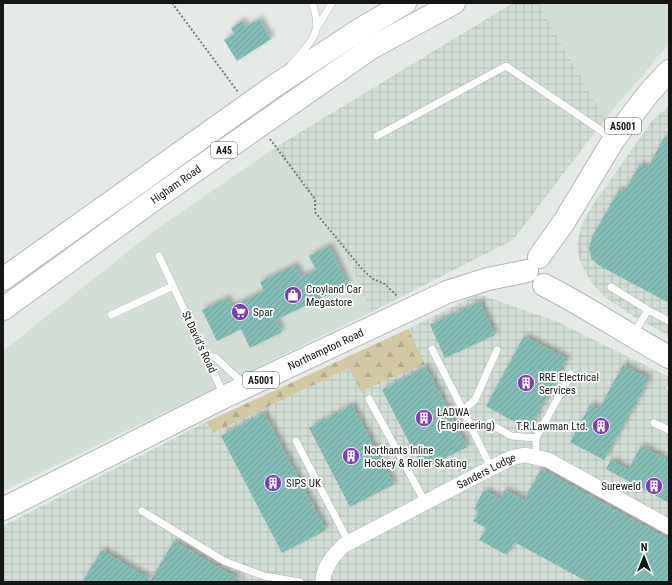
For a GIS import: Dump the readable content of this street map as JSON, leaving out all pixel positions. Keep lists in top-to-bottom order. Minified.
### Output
{"streets":{"main road":["A5001","A45","Higham Road","Northampton Road"],"street":["Sanders Lodge"],"lane":["St David's Road"]},"crossings":[["A5001","Northampton Road"],["St David's Road","Northampton Road"]],"places":{"shop":["Croyland Car Megastore"],"supermarket":["Spar"],"building":["RRE Electrical Services","LADWA (Engineering)","T.R.Lawman Ltd.","Northants Inline Hockey & Roller Skating","SIPS UK","Sureweld"]},"north":"top"}
